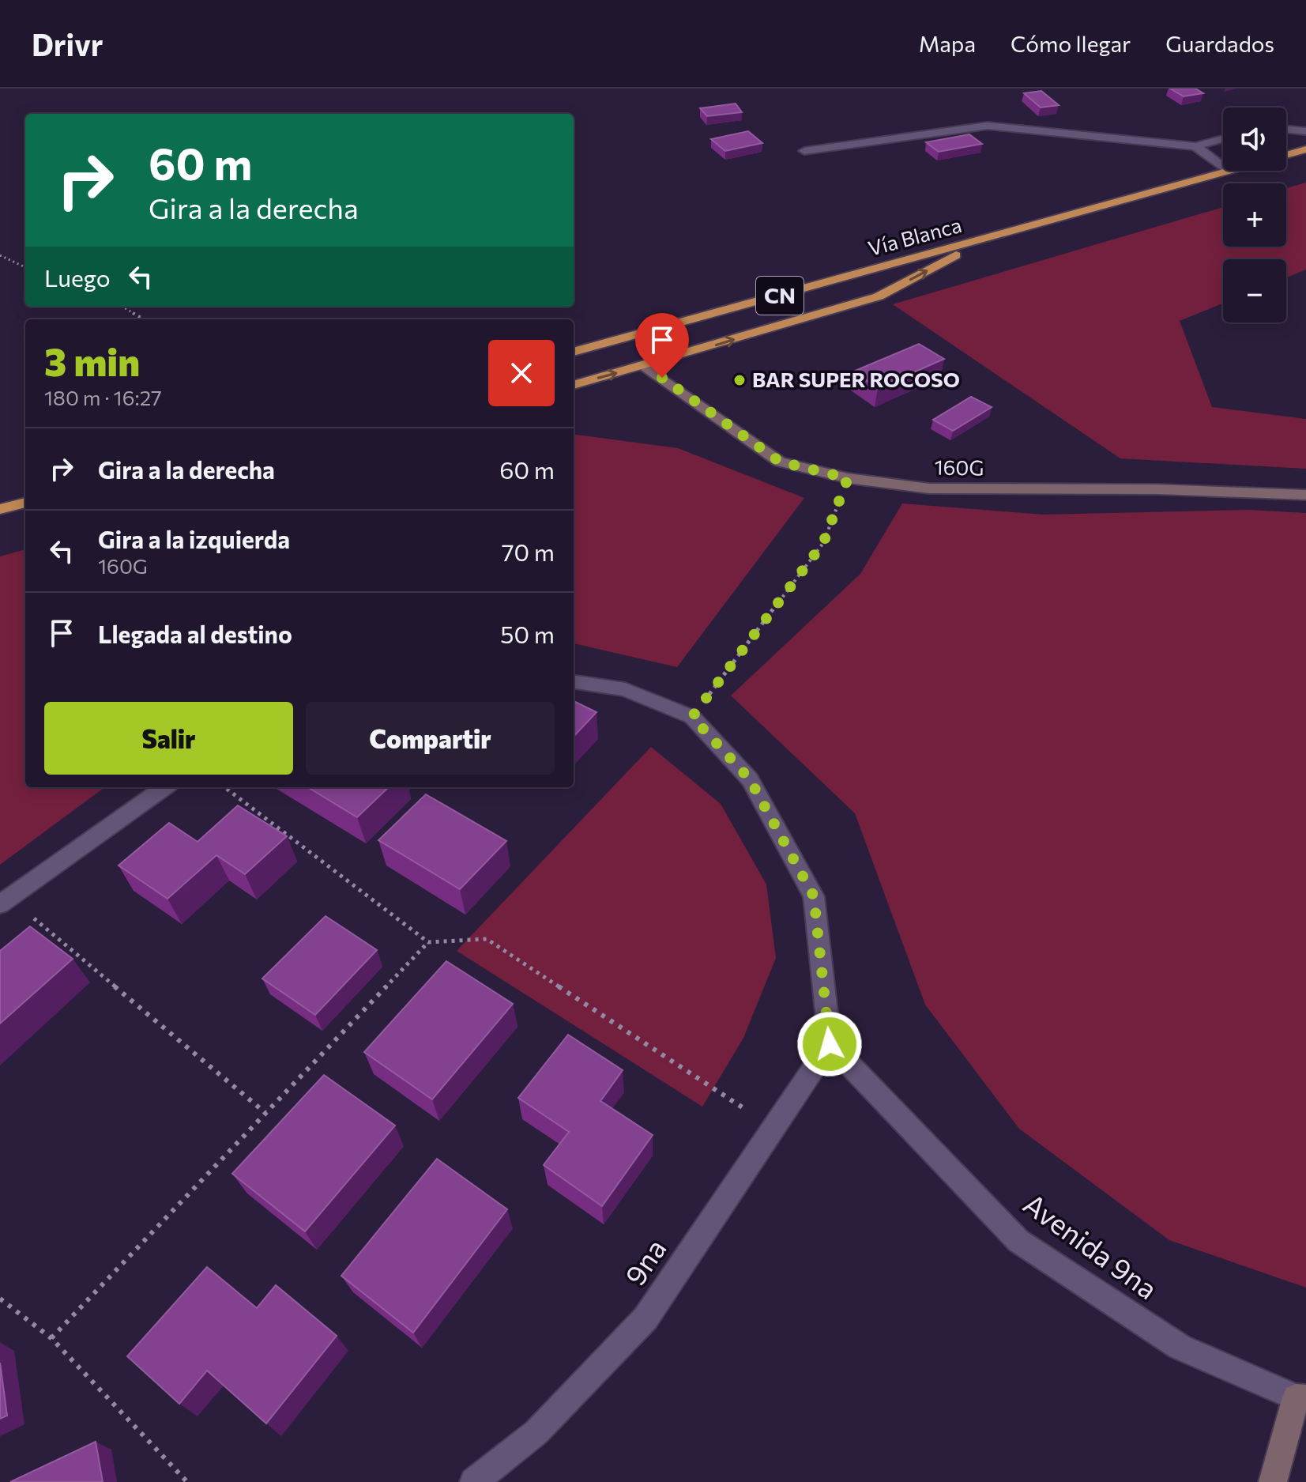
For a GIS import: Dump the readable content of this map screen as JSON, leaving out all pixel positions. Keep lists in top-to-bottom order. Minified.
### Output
{"streets":{"highway":["Vía Blanca","CN"],"street":["160G","Avenida 9na","9na"]},"crossings":[["Avenida 9na","9na"]],"places":["BAR SUPER ROCOSO"],"page":{"header":"Drivr","nav":["Mapa","Cómo llegar","Guardados"],"map_buttons":["+","−"],"turn":["60 m","Gira a la derecha"],"then":"Luego","heading":["3 min","180 m · 16:27"],"list":[{"name":"Gira a la derecha","value":"60 m"},{"name":"Gira a la izquierda","note":"160G","value":"70 m"},{"name":"Llegada al destino","value":"50 m"}],"buttons":["Salir","Compartir"]}}
